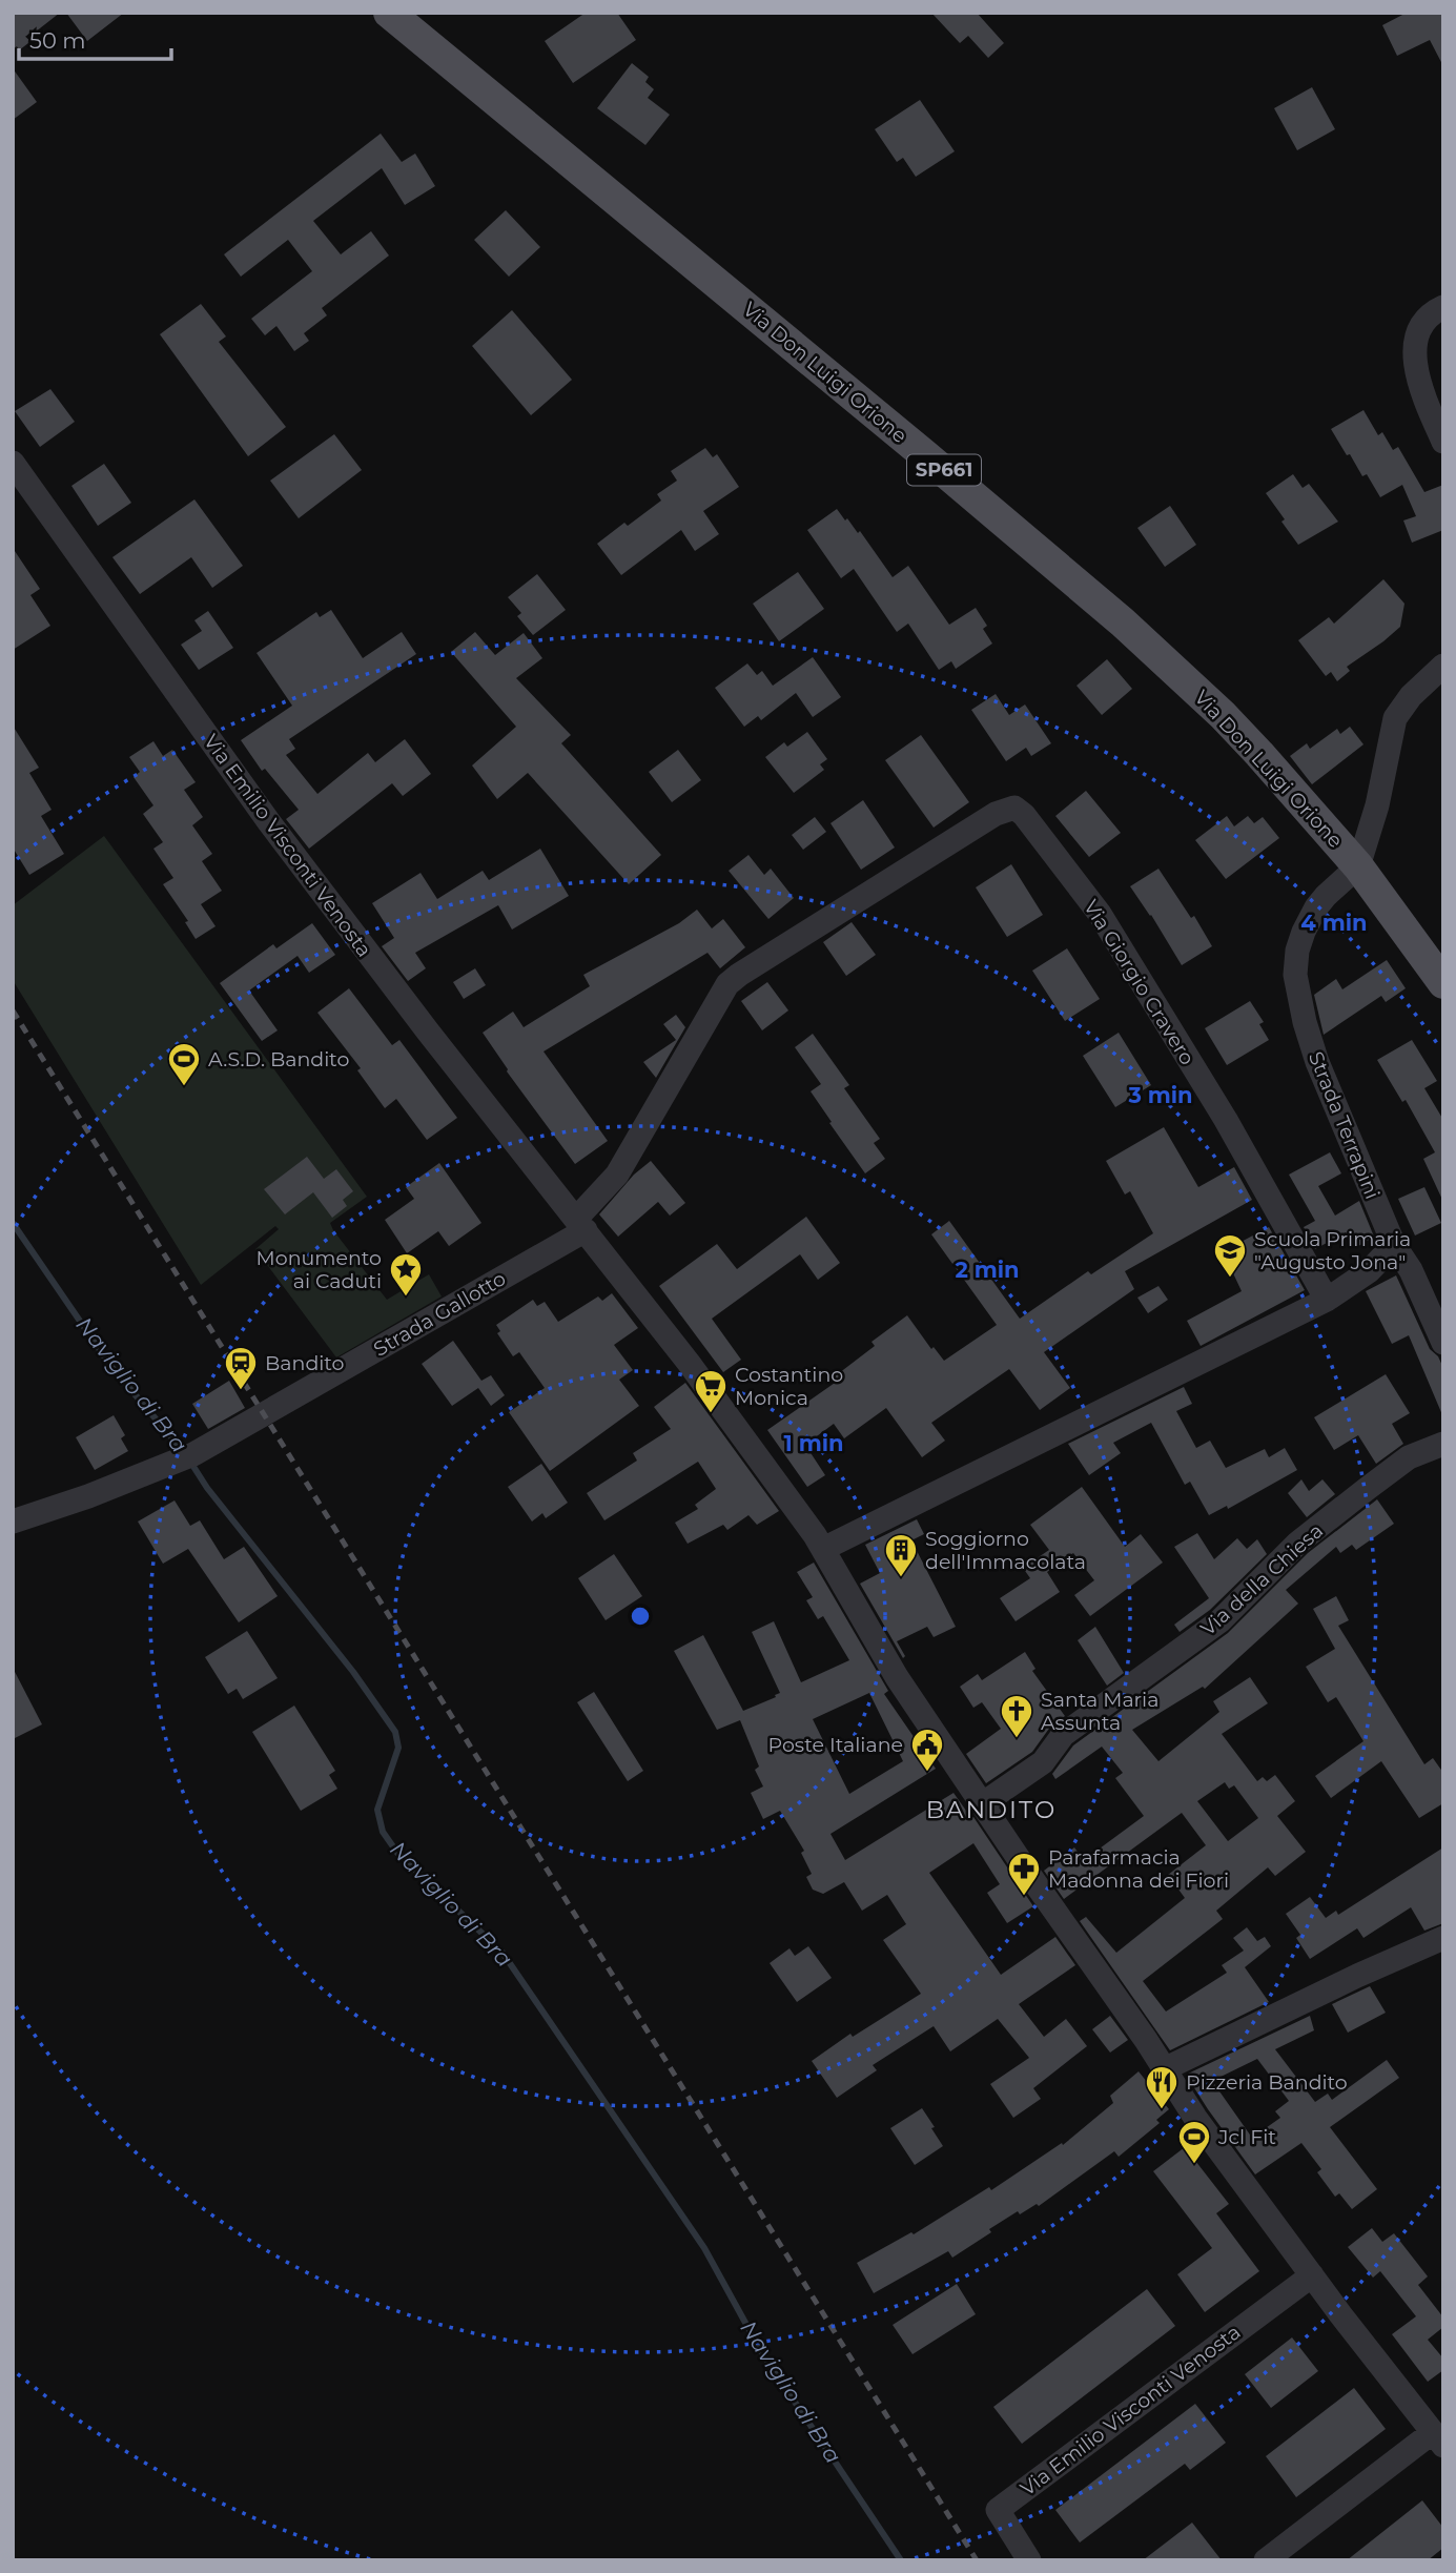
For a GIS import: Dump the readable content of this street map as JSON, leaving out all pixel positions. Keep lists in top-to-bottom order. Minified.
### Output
{"streets":{"main road":["Via Don Luigi Orione","SP661"],"street":["Via Emilio Visconti Venosta","Via Giorgio Cravero","Strada Terrapini","Strada Gallotto","Via della Chiesa"]},"crossings":[["Via Don Luigi Orione","Strada Terrapini"],["Via Emilio Visconti Venosta","Via Giorgio Cravero"],["Via Emilio Visconti Venosta","Strada Gallotto"],["Via Emilio Visconti Venosta","Via della Chiesa"],["Via Giorgio Cravero","Strada Gallotto"]],"districts":["BANDITO"],"water":["Naviglio di Bra"],"places":{"sports":["A.S.D. Bandito","Jcl Fit"],"school or university":["Scuola Primaria \"Augusto Jona\""],"place":["Monumento ai Caduti"],"station":["Bandito"],"supermarket":["Costantino Monica"],"building":["Soggiorno dell'Immacolata"],"church":["Santa Maria Assunta"],"public building":["Poste Italiane"],"pharmacy":["Parafarmacia Madonna dei Fiori"],"restaurant":["Pizzeria Bandito"]},"scale_bar":"50 m","rings":["4 min","3 min","2 min","1 min"]}
